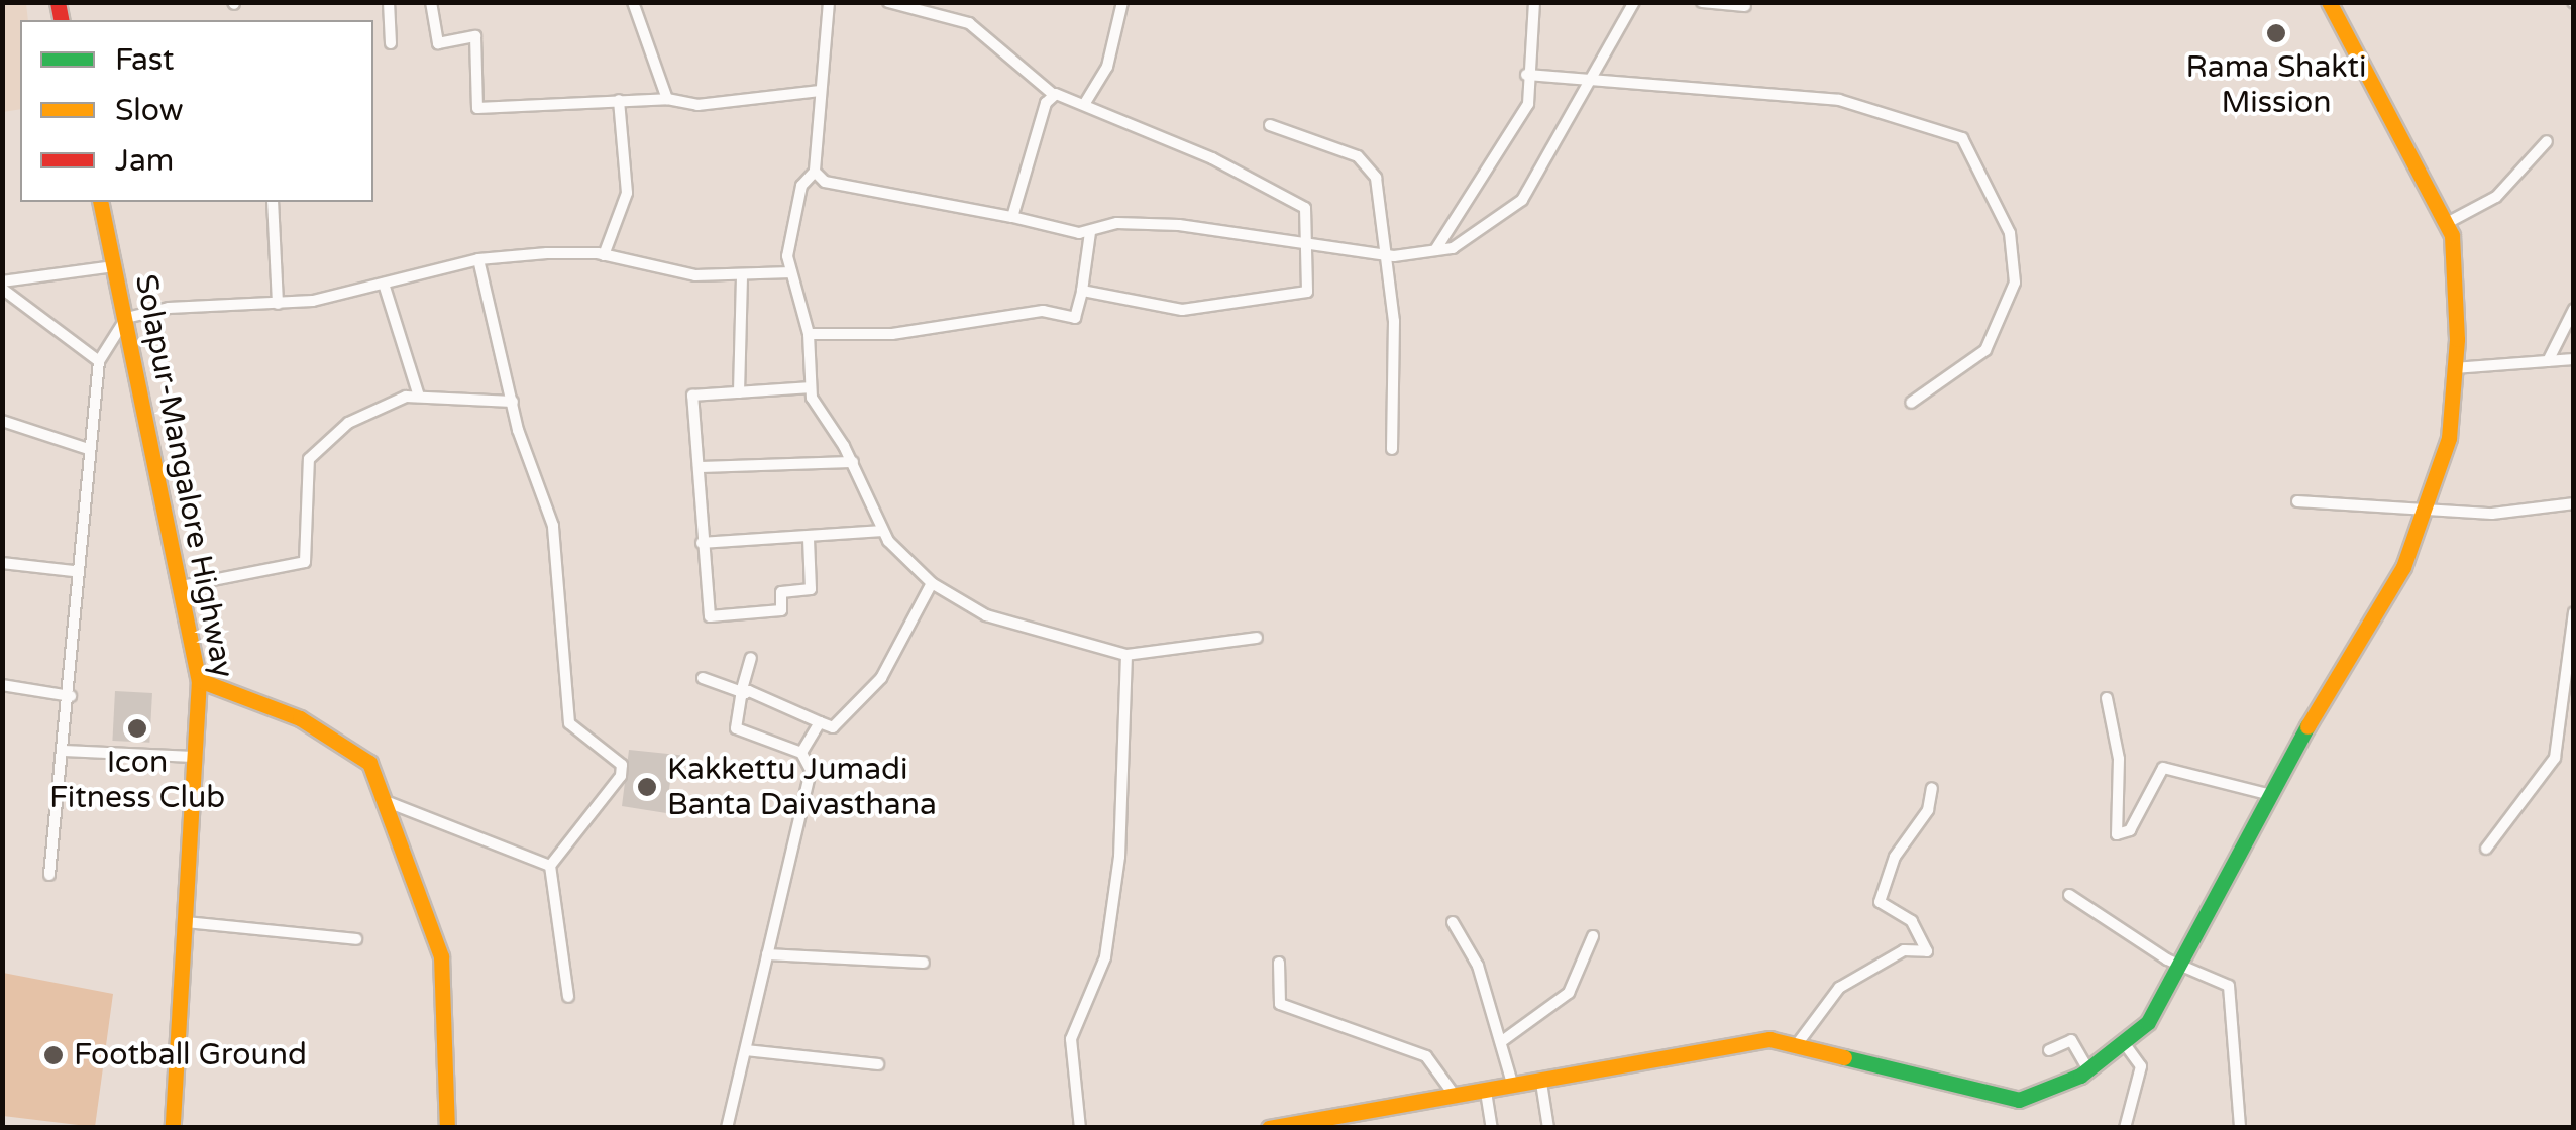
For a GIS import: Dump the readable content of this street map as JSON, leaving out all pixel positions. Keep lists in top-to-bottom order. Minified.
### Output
{"streets":{"main road":["Solapur-Mangalore Highway"]},"places":["Rama Shakti Mission","Icon Fitness Club","Kakkettu Jumadi Banta Daivasthana","Football Ground"],"legend":["Fast","Slow","Jam"]}
